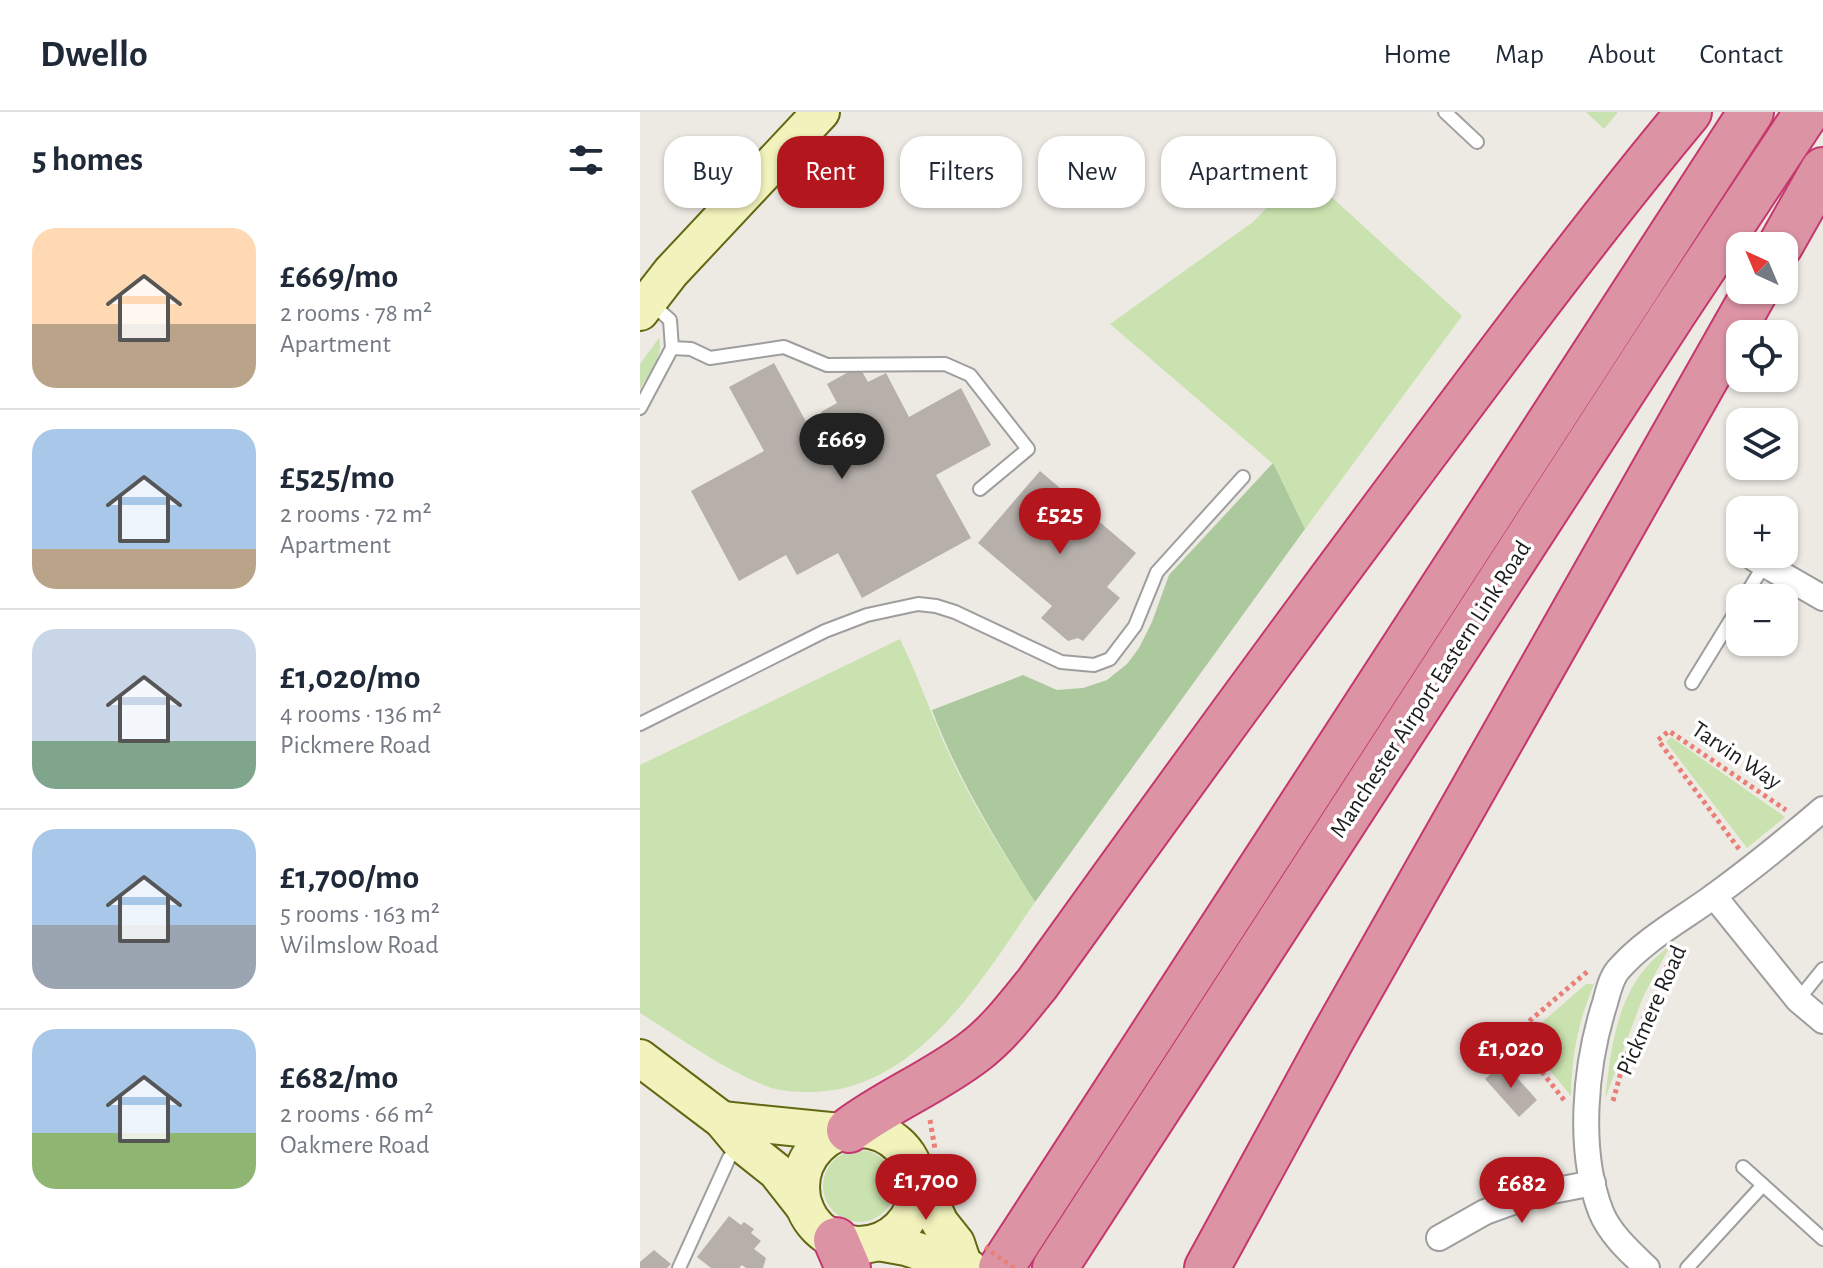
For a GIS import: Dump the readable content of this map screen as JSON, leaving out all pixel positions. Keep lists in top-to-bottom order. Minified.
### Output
{"streets":{"highway":["Manchester Airport Eastern Link Road"],"street":["Pickmere Road"],"path":["Tarvin Way"]},"crossings":[["Tarvin Way","Pickmere Road"]],"north":"top left","page":{"header":"Dwello","nav":["Home","Map","About","Contact"],"heading":"5 homes","chip":["Buy","Rent","Filters","New","Apartment"],"list":[{"name":"£669/mo","note":"2 rooms · 78 m² · Apartment"},{"name":"£525/mo","note":"2 rooms · 72 m² · Apartment"},{"name":"£1,020/mo","note":"4 rooms · 136 m² · Pickmere Road"},{"name":"£1,700/mo","note":"5 rooms · 163 m² · Wilmslow Road"},{"name":"£682/mo","note":"2 rooms · 66 m² · Oakmere Road"}],"map_buttons":["+","−"],"price":["£669","£525","£1,020","£1,700","£682"]}}
